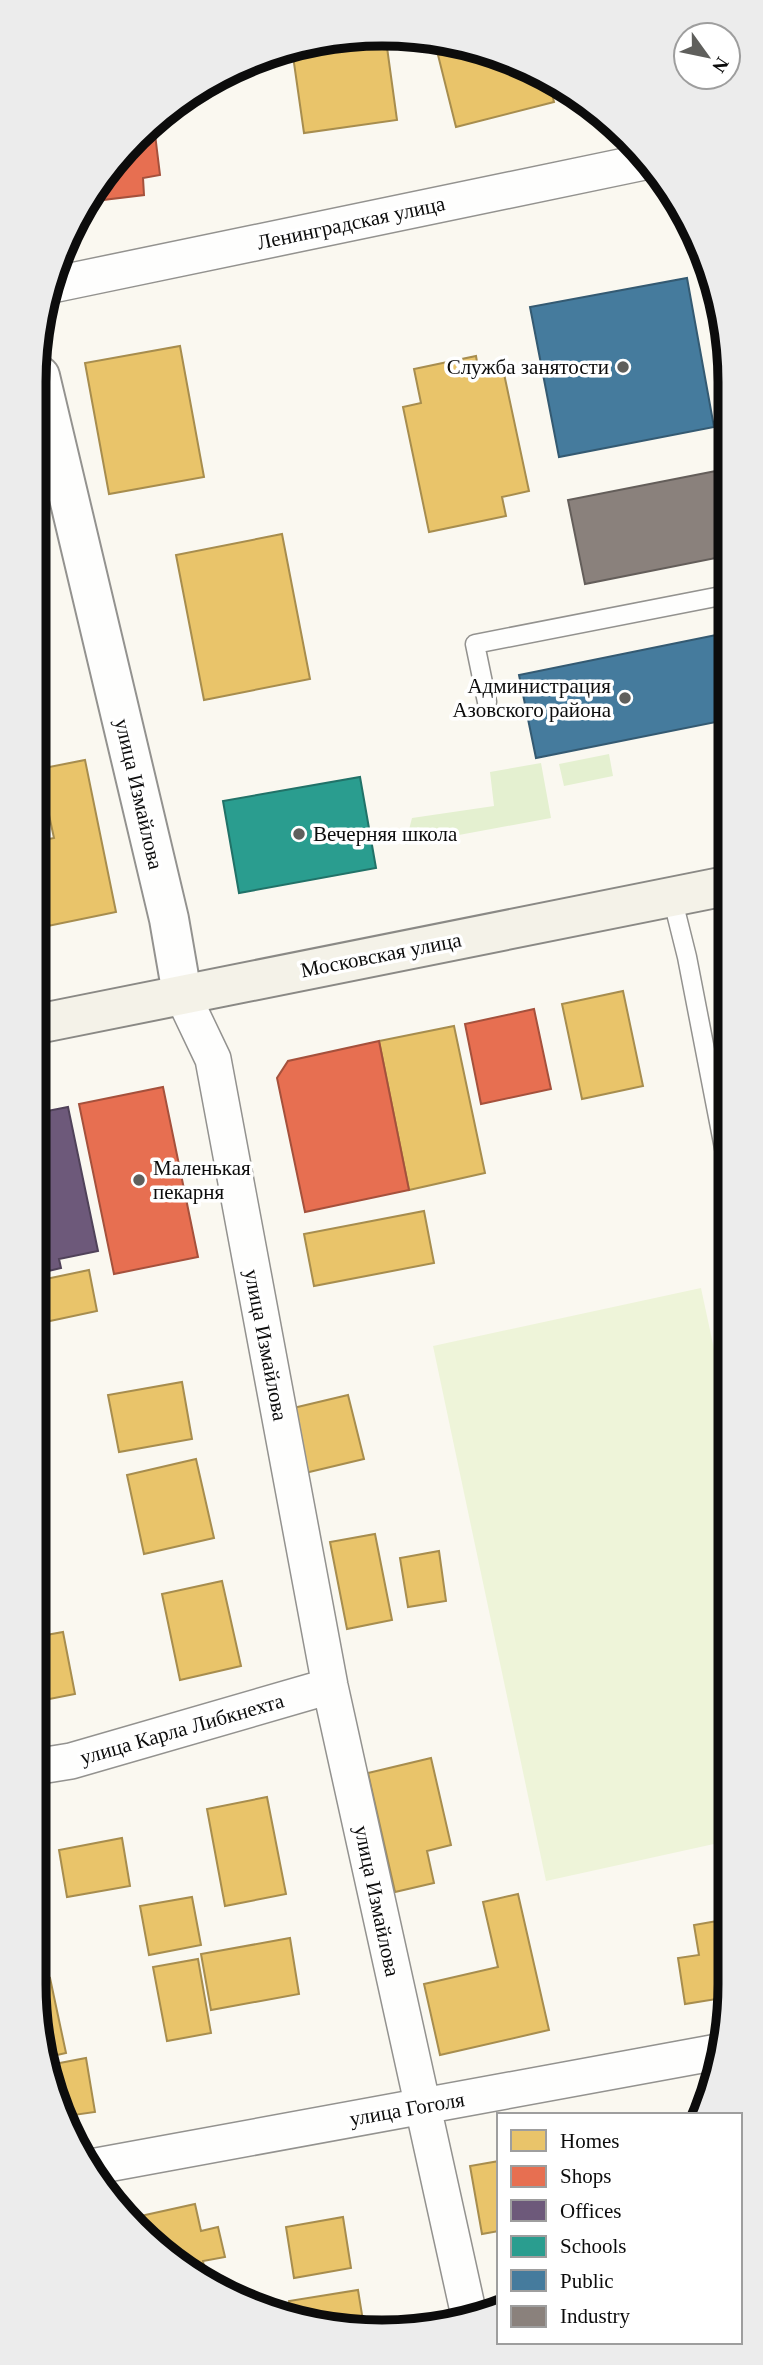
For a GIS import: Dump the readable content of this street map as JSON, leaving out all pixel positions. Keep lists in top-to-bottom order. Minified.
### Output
{"streets":{"main road":["Московская улица"],"street":["Ленинградская улица","улица Измайлова","улица Карла Либкнехта","улица Гоголя"]},"crossings":[["улица Измайлова","Московская улица"],["улица Измайлова","улица Карла Либкнехта"],["улица Измайлова","улица Гоголя"]],"places":["Служба занятости","Администрация Азовского района","Вечерняя школа","Маленькая пекарня"],"legend":["Homes","Shops","Offices","Schools","Public","Industry"],"north":"bottom right"}
